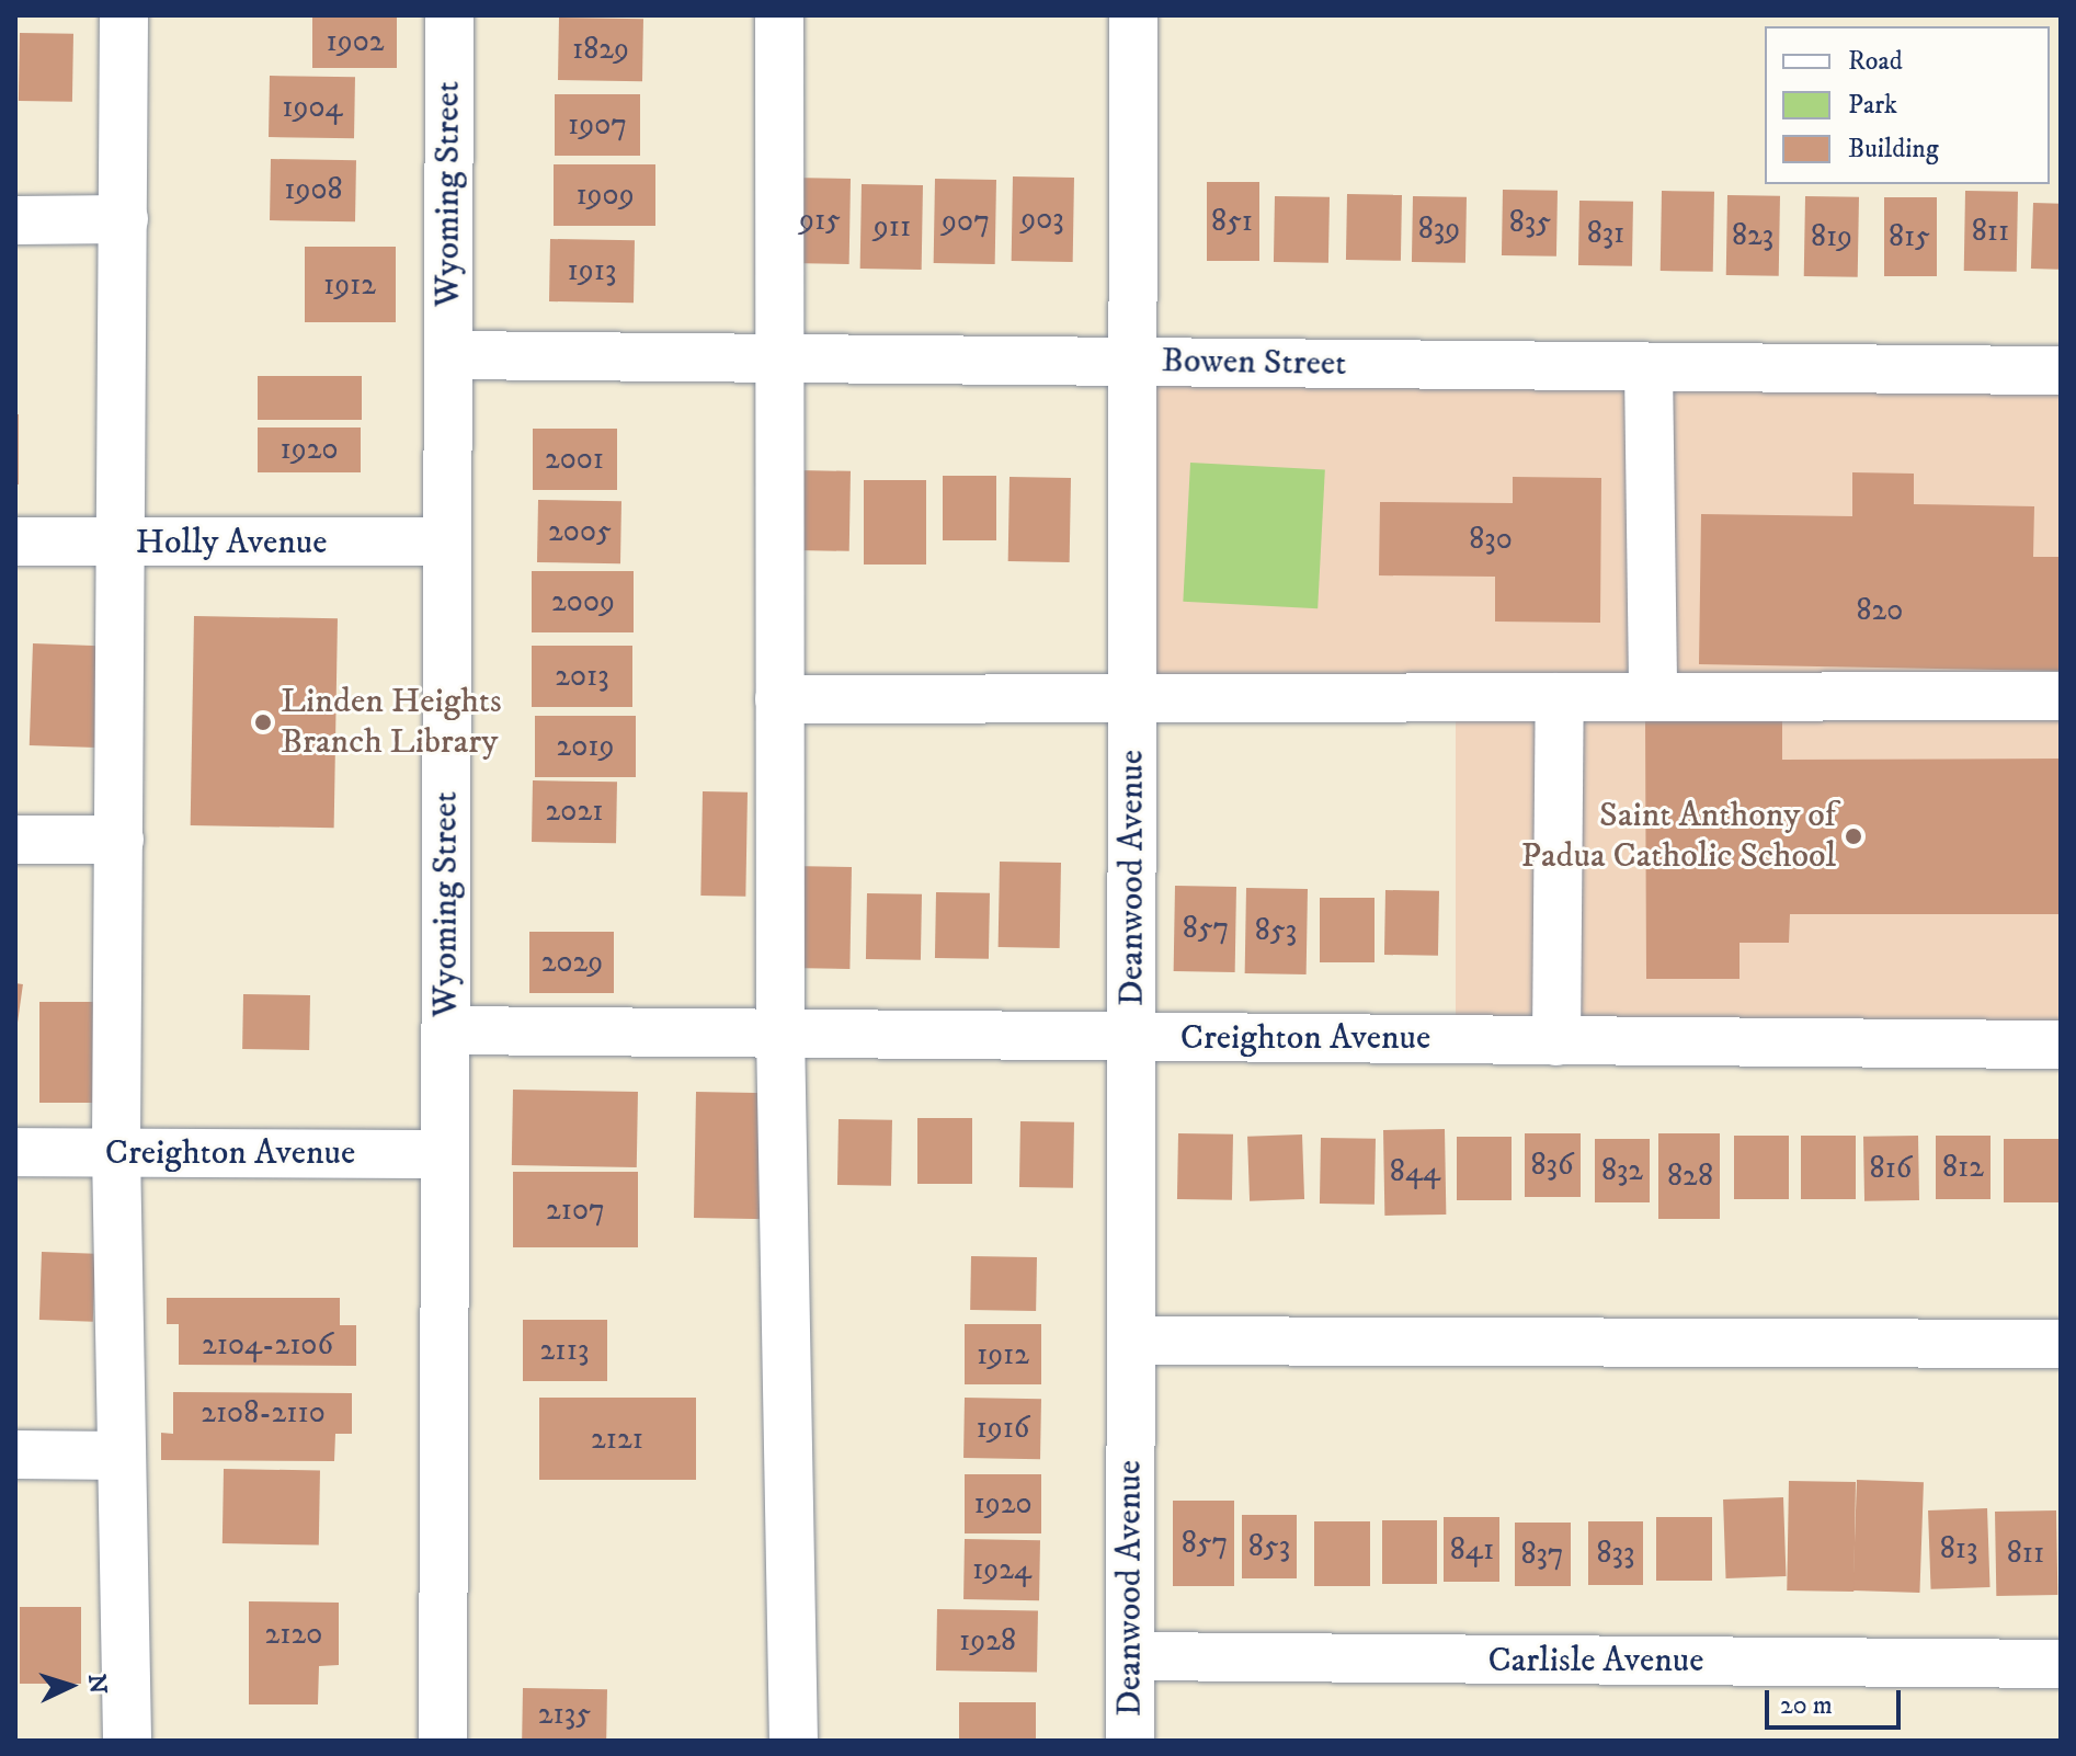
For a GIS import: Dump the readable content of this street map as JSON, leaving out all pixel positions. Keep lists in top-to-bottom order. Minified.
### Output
{"streets":{"street":["Wyoming Street","Bowen Street","Holly Avenue","Deanwood Avenue","Creighton Avenue","Carlisle Avenue"]},"crossings":[["Wyoming Street","Bowen Street"],["Wyoming Street","Holly Avenue"],["Wyoming Street","Creighton Avenue"],["Bowen Street","Deanwood Avenue"],["Deanwood Avenue","Creighton Avenue"],["Deanwood Avenue","Carlisle Avenue"]],"places":["Linden Heights Branch Library","Saint Anthony of Padua Catholic School"],"house_numbers":["1902","1829","1904","1907","1908","1909","903","915","907","851","835","911","839","811","831","823","819","815","1913","1912","1920","2001","2005","830","2009","820","2013","2019","2021","857","853","2029","836","812","816","832","844","828","2107","2104-2106","2113","1912","2108-2110","1916","2121","1920","857","853","813","841","833","811","837","1924","2120","1928","2135"],"legend":["Road","Park","Building"],"scale_bar":"20 m","north":"right"}
